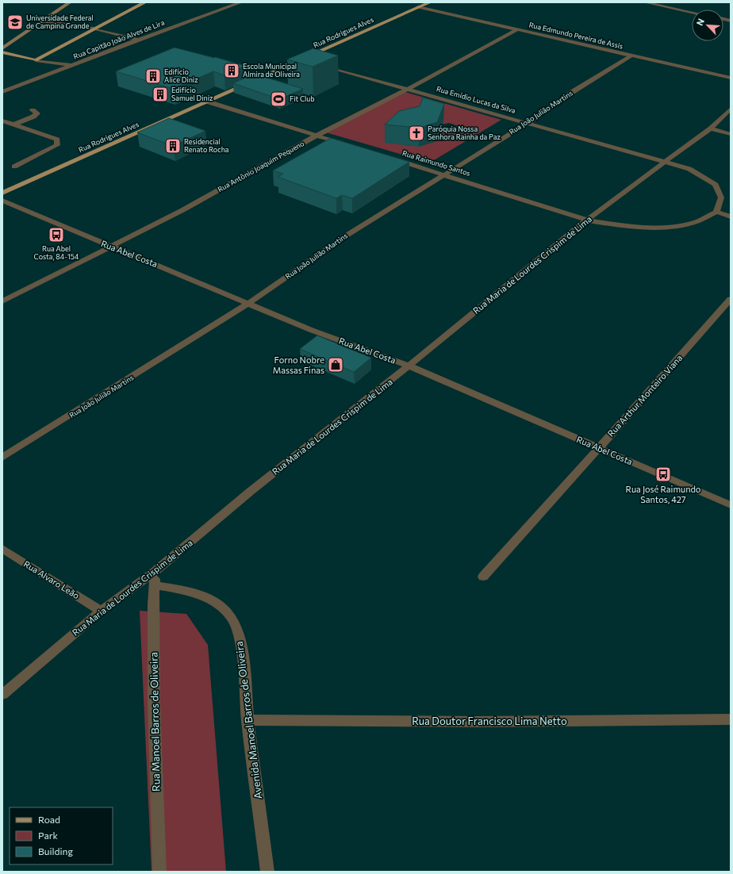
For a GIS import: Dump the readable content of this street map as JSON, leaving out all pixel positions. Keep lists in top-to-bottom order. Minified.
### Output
{"streets":{"main road":["Rua Rodrigues Alves"],"street":["Rua Edmundo Pereira de Assis","Rua Capitão João Alves de Lira","Rua Emídio Lucas da Silva","Rua João Julião Martins","Rua Raimundo Santos","Rua Antônio Joaquim Pequeno","Rua Abel Costa","Rua Maria de Lourdes Crispim de Lima","Rua Arthur Monteiro Viana","Rua Alvaro Leão","Avenida Manoel Barros de Oliveira","Rua Doutor Francisco Lima Netto","Rua Manoel Barros de Oliveira"]},"crossings":[["Rua Rodrigues Alves","Rua Edmundo Pereira de Assis"],["Rua Rodrigues Alves","Rua Emídio Lucas da Silva"],["Rua Edmundo Pereira de Assis","Rua João Julião Martins"],["Rua Edmundo Pereira de Assis","Rua Antônio Joaquim Pequeno"],["Rua Emídio Lucas da Silva","Rua João Julião Martins"],["Rua Emídio Lucas da Silva","Rua Raimundo Santos"],["Rua Emídio Lucas da Silva","Rua Antônio Joaquim Pequeno"],["Rua Emídio Lucas da Silva","Rua Maria de Lourdes Crispim de Lima"],["Rua João Julião Martins","Rua Raimundo Santos"],["Rua João Julião Martins","Rua Abel Costa"],["Rua Raimundo Santos","Rua Maria de Lourdes Crispim de Lima"],["Rua Antônio Joaquim Pequeno","Rua Abel Costa"],["Rua Abel Costa","Rua Maria de Lourdes Crispim de Lima"],["Rua Abel Costa","Rua Arthur Monteiro Viana"],["Rua Maria de Lourdes Crispim de Lima","Rua Alvaro Leão"],["Rua Maria de Lourdes Crispim de Lima","Rua Manoel Barros de Oliveira"],["Avenida Manoel Barros de Oliveira","Rua Doutor Francisco Lima Netto"],["Avenida Manoel Barros de Oliveira","Rua Manoel Barros de Oliveira"]],"places":{"school or university":["Universidade Federal de Campina Grande"],"building":["Escola Municipal Almira de Oliveira","Edifício Alice Diniz","Edifício Samuel Diniz","Residencial Renato Rocha"],"sports":["Fit Club"],"church":["Paróquia Nossa Senhora Rainha da Paz"],"bus stop":["Rua Abel Costa, 84-154","Rua José Raimundo Santos, 427"],"shop":["Forno Nobre Massas Finas"]},"legend":["Road","Park","Building"],"north":"top left"}
